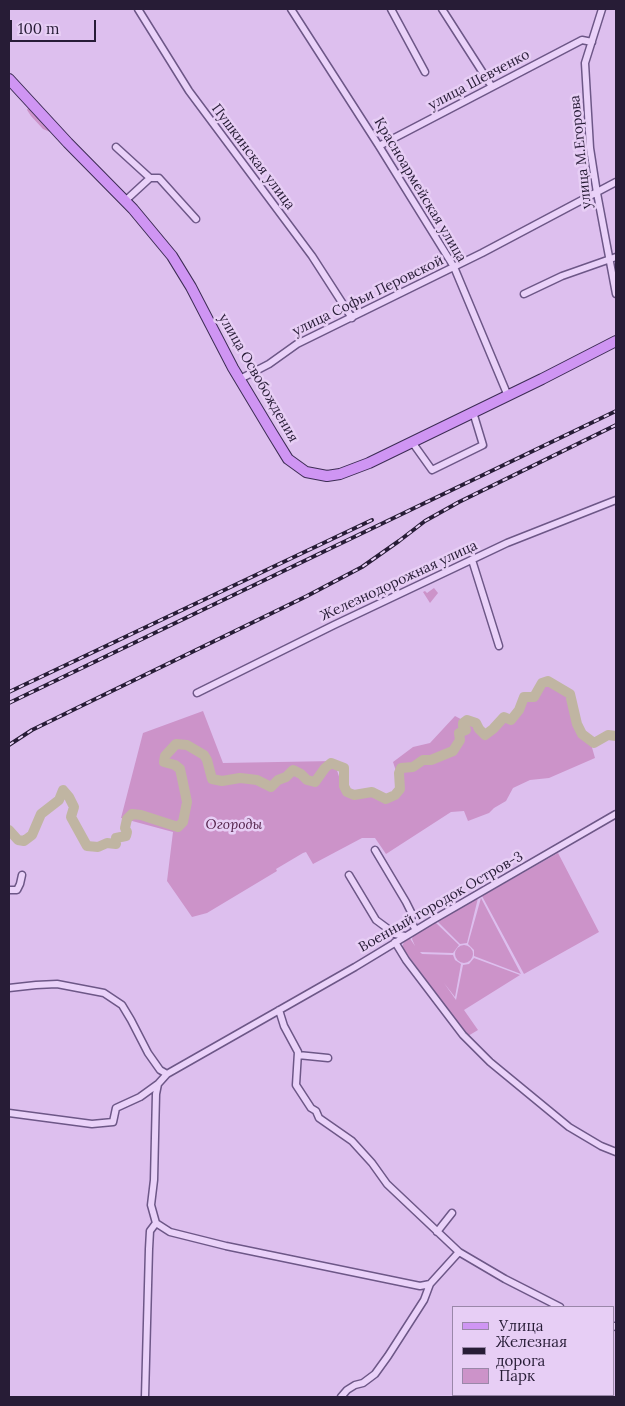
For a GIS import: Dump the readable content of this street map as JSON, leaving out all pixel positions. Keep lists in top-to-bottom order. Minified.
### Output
{"streets":{"main road":["улица Освобождения"],"street":["улица Шевченко","улица М.Егорова","Пушкинская улица","Красноармейская улица","улица Софьи Перовской","Железнодорожная улица","Военный городок Остров-3"]},"crossings":[["улица Шевченко","улица М.Егорова"],["улица Шевченко","Красноармейская улица"],["улица М.Егорова","улица Софьи Перовской"],["Пушкинская улица","улица Софьи Перовской"],["Красноармейская улица","улица Софьи Перовской"],["Красноармейская улица","улица Освобождения"],["улица Софьи Перовской","улица Освобождения"]],"parks":["Огороды"],"legend":["Улица","Железная дорога","Парк"],"scale_bar":"100 m"}
